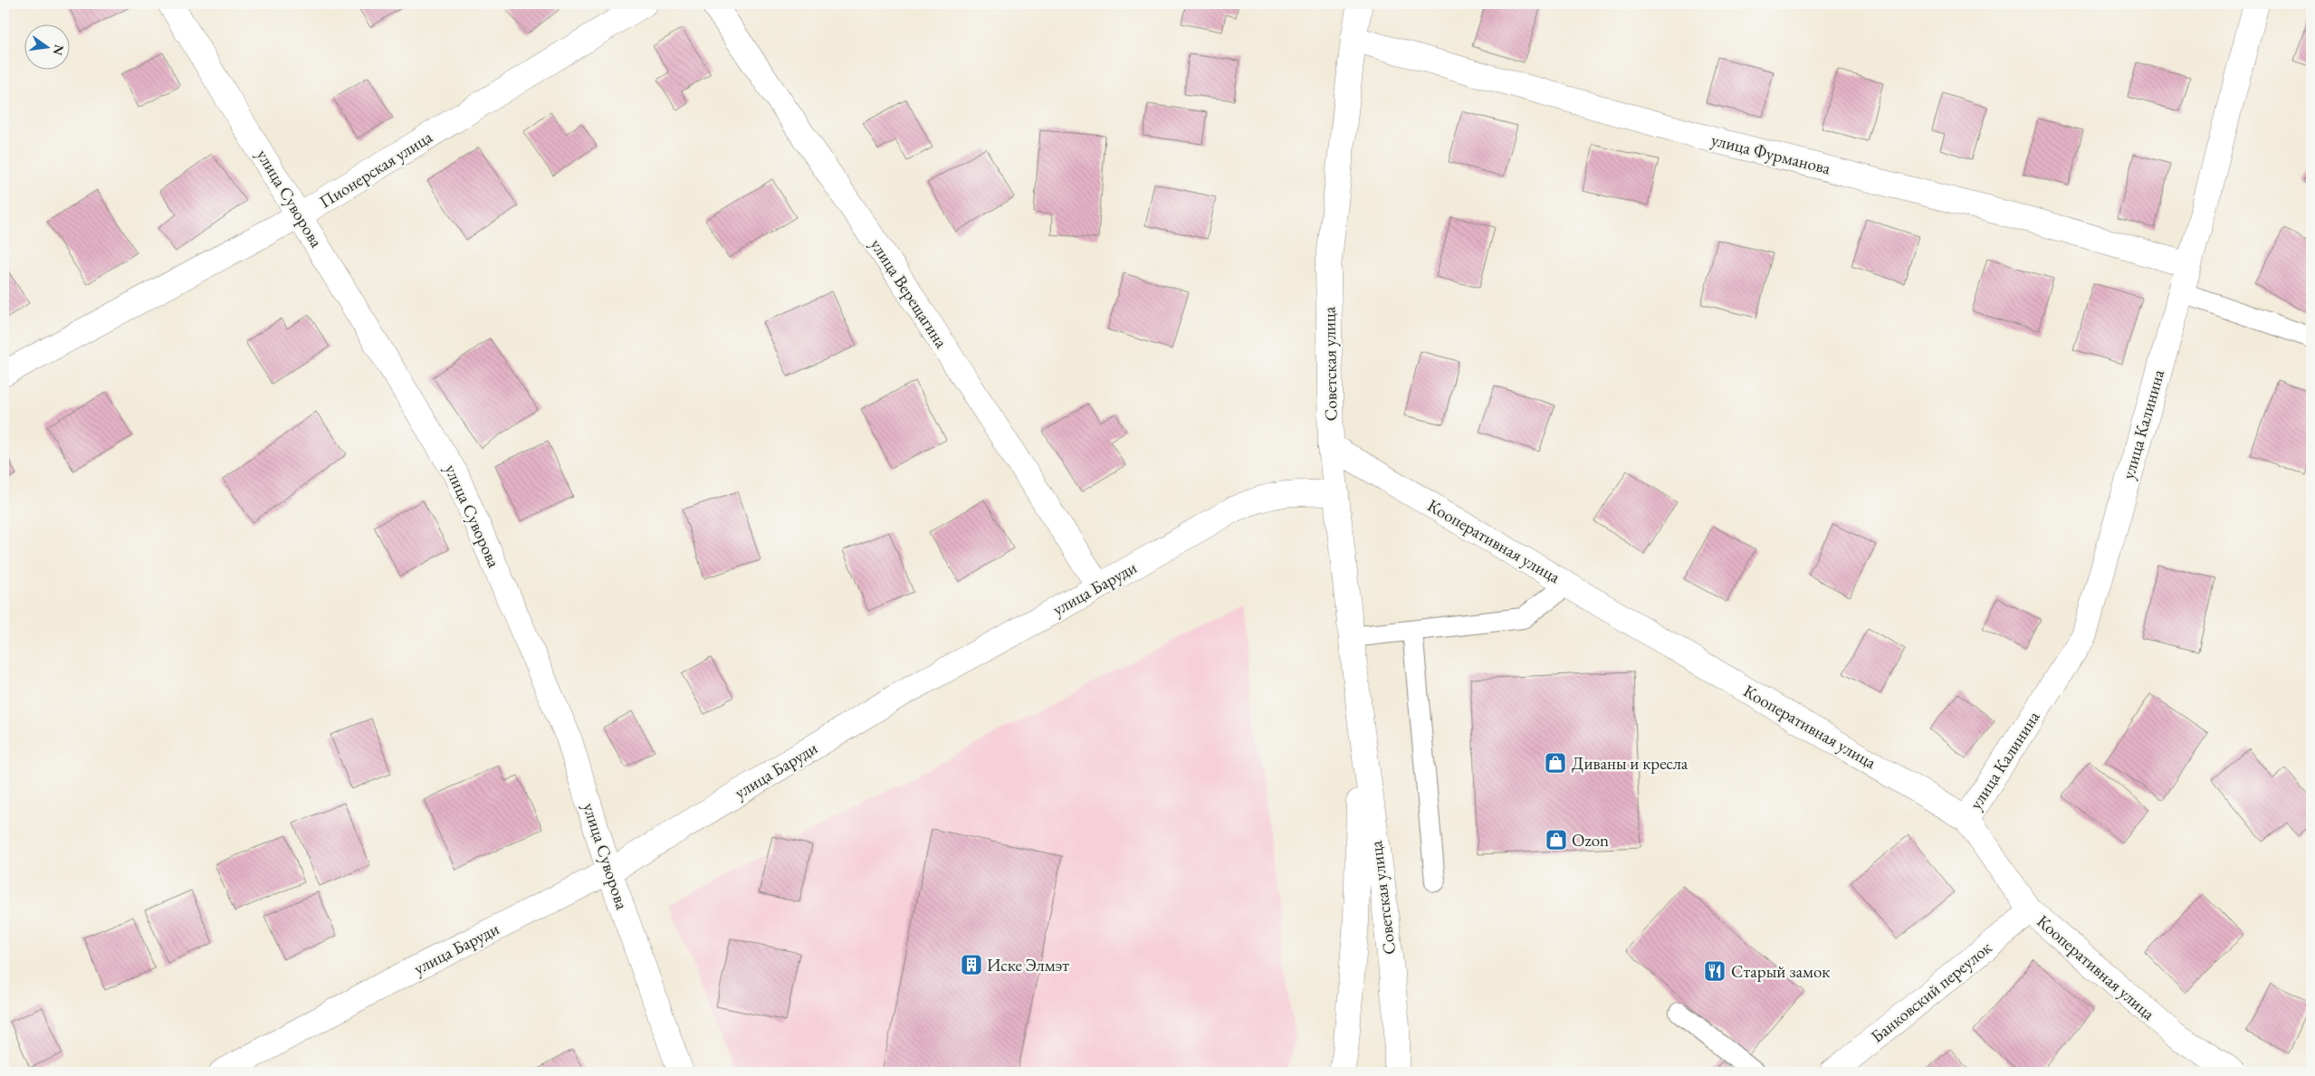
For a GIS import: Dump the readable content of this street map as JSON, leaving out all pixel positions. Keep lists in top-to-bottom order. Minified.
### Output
{"streets":{"street":["улица Фурманова","Пионерская улица","улица Суворова","улица Верещагина","Советская улица","улица Калинина","Кооперативная улица","улица Баруди","Банковский переулок"]},"crossings":[["улица Фурманова","Советская улица"],["улица Фурманова","улица Калинина"],["Пионерская улица","улица Суворова"],["улица Суворова","улица Баруди"],["улица Верещагина","улица Баруди"],["Советская улица","Кооперативная улица"],["Советская улица","улица Баруди"],["улица Калинина","Кооперативная улица"],["Кооперативная улица","Банковский переулок"]],"places":{"shop":["Диваны и кресла","Ozon"],"building":["Иске Элмэт"],"restaurant":["Старый замок"]},"north":"right"}
